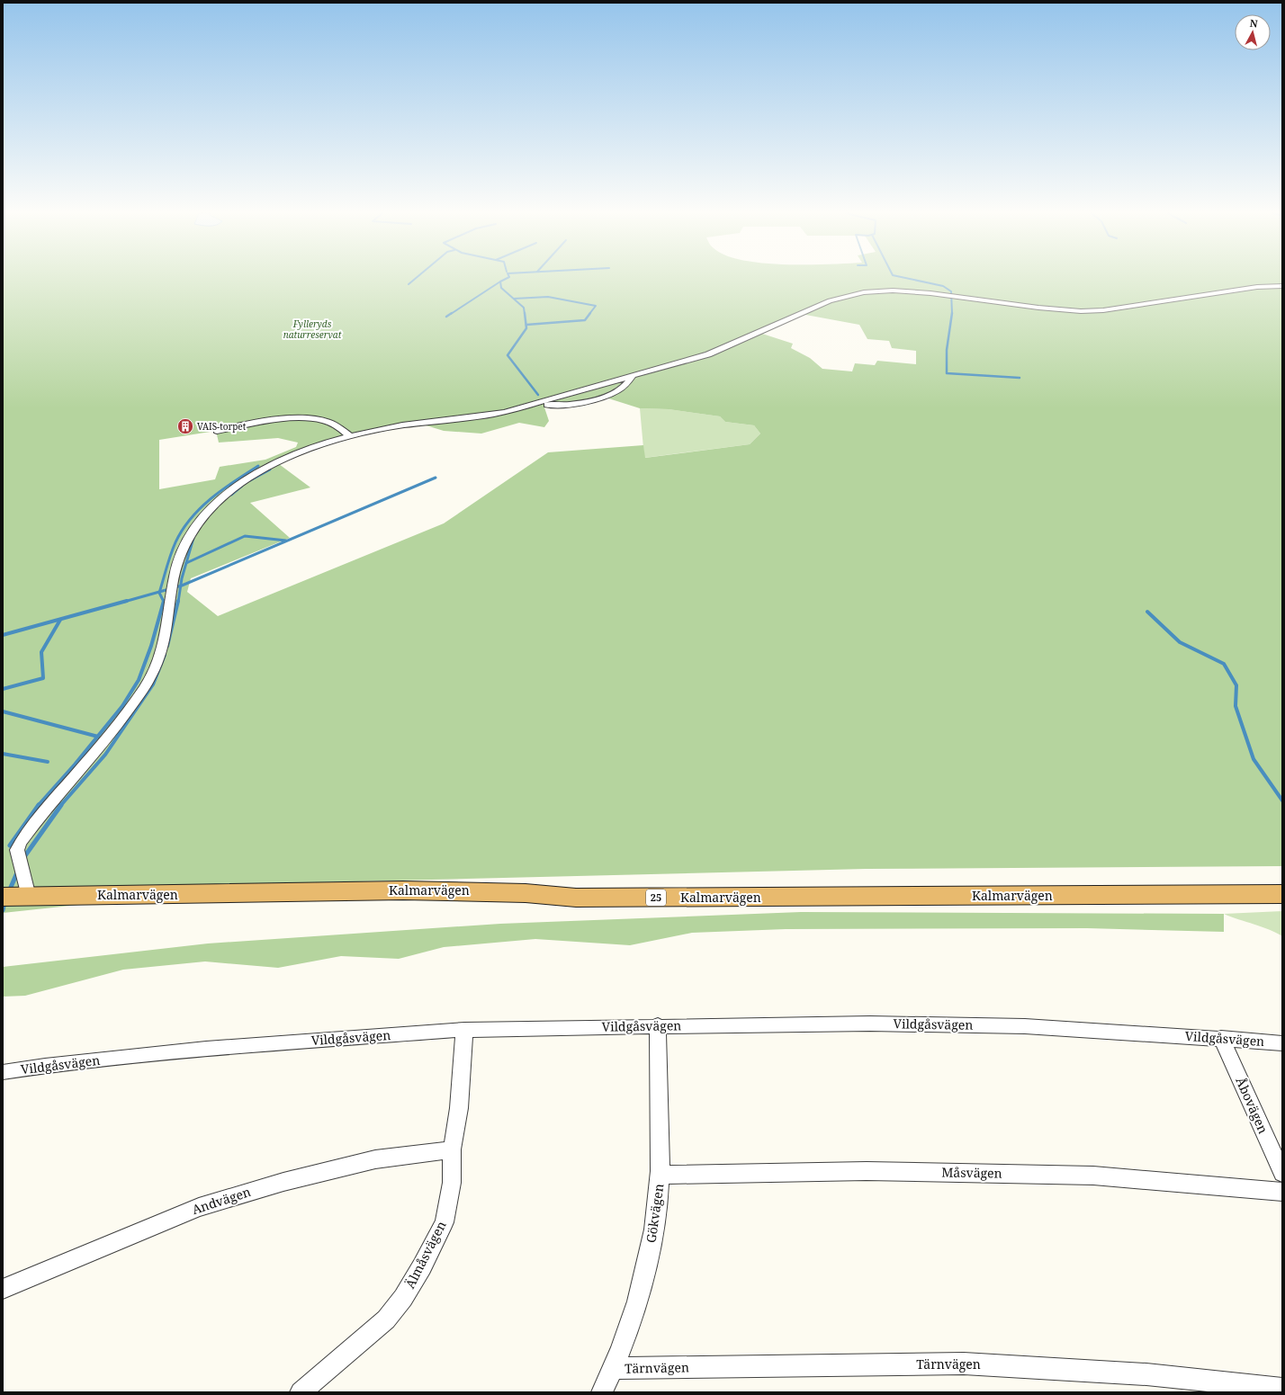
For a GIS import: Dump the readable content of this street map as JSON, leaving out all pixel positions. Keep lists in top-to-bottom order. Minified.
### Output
{"streets":{"highway":["Kalmarvägen","25"],"street":["Vildgåsvägen","Åbovägen","Måsvägen","Andvägen","Gökvägen","Älmåsvägen","Tärnvägen"]},"crossings":[["Vildgåsvägen","Åbovägen"],["Vildgåsvägen","Gökvägen"],["Vildgåsvägen","Älmåsvägen"],["Måsvägen","Gökvägen"],["Andvägen","Älmåsvägen"],["Gökvägen","Tärnvägen"]],"parks":["Fylleryds naturreservat"],"places":{"building":["VAIS-torpet"]},"north":"top"}
